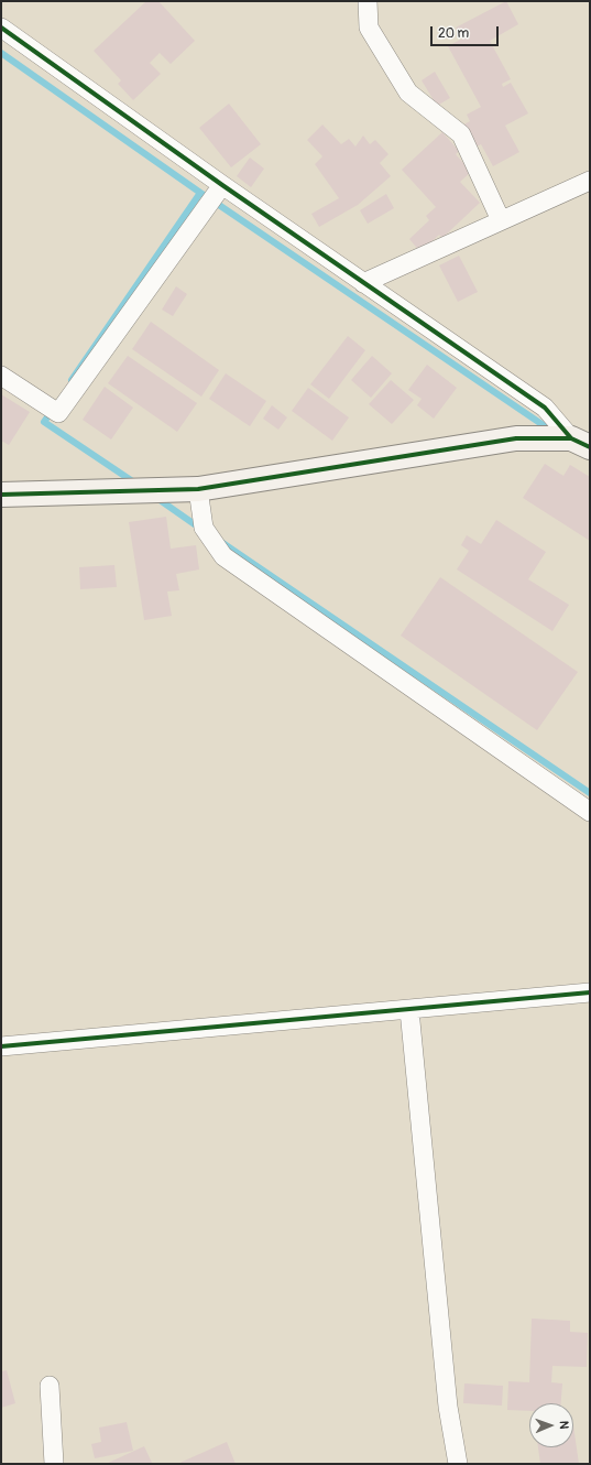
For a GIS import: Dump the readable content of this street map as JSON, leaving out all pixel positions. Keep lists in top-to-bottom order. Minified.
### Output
{"scale_bar":"20 m","north":"right"}
